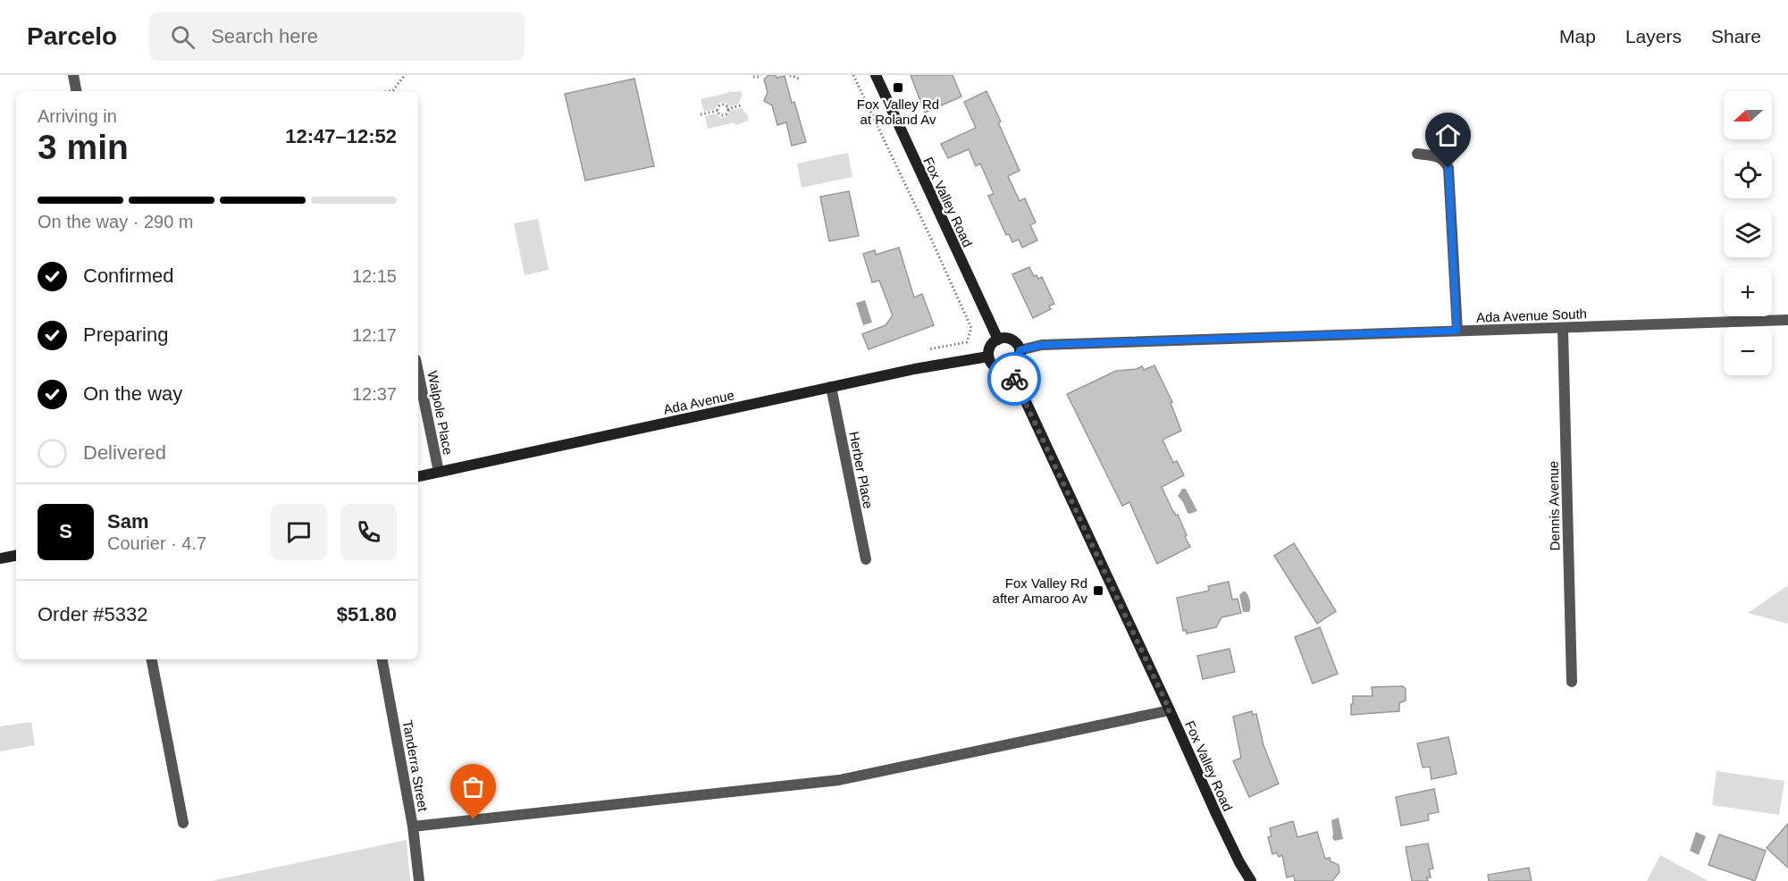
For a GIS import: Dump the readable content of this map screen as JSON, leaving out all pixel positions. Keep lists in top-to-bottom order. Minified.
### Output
{"streets":{"main road":["Fox Valley Road","Ada Avenue"],"street":["Ada Avenue South","Walpole Place","Herber Place","Dennis Avenue","Tanderra Street"]},"crossings":[["Fox Valley Road","Ada Avenue South"],["Fox Valley Road","Ada Avenue"],["Ada Avenue South","Ada Avenue"],["Ada Avenue South","Dennis Avenue"],["Ada Avenue","Walpole Place"],["Ada Avenue","Herber Place"]],"places":{"transit":["Fox Valley Rd at Roland Av","Fox Valley Rd after Amaroo Av"]},"north":"left","page":{"header":"Parcelo","search":"Search here","nav":["Map","Layers","Share"],"map_buttons":["+","−"],"heading":["3 min","Arriving in","12:47–12:52"],"panel":["Sam","Courier · 4.7","Order #5332","$51.80"],"bar":"On the way · 290 m","list":[["Confirmed","12:15"],["Preparing","12:17"],["On the way","12:37"],"Delivered"],"round":"S"}}
